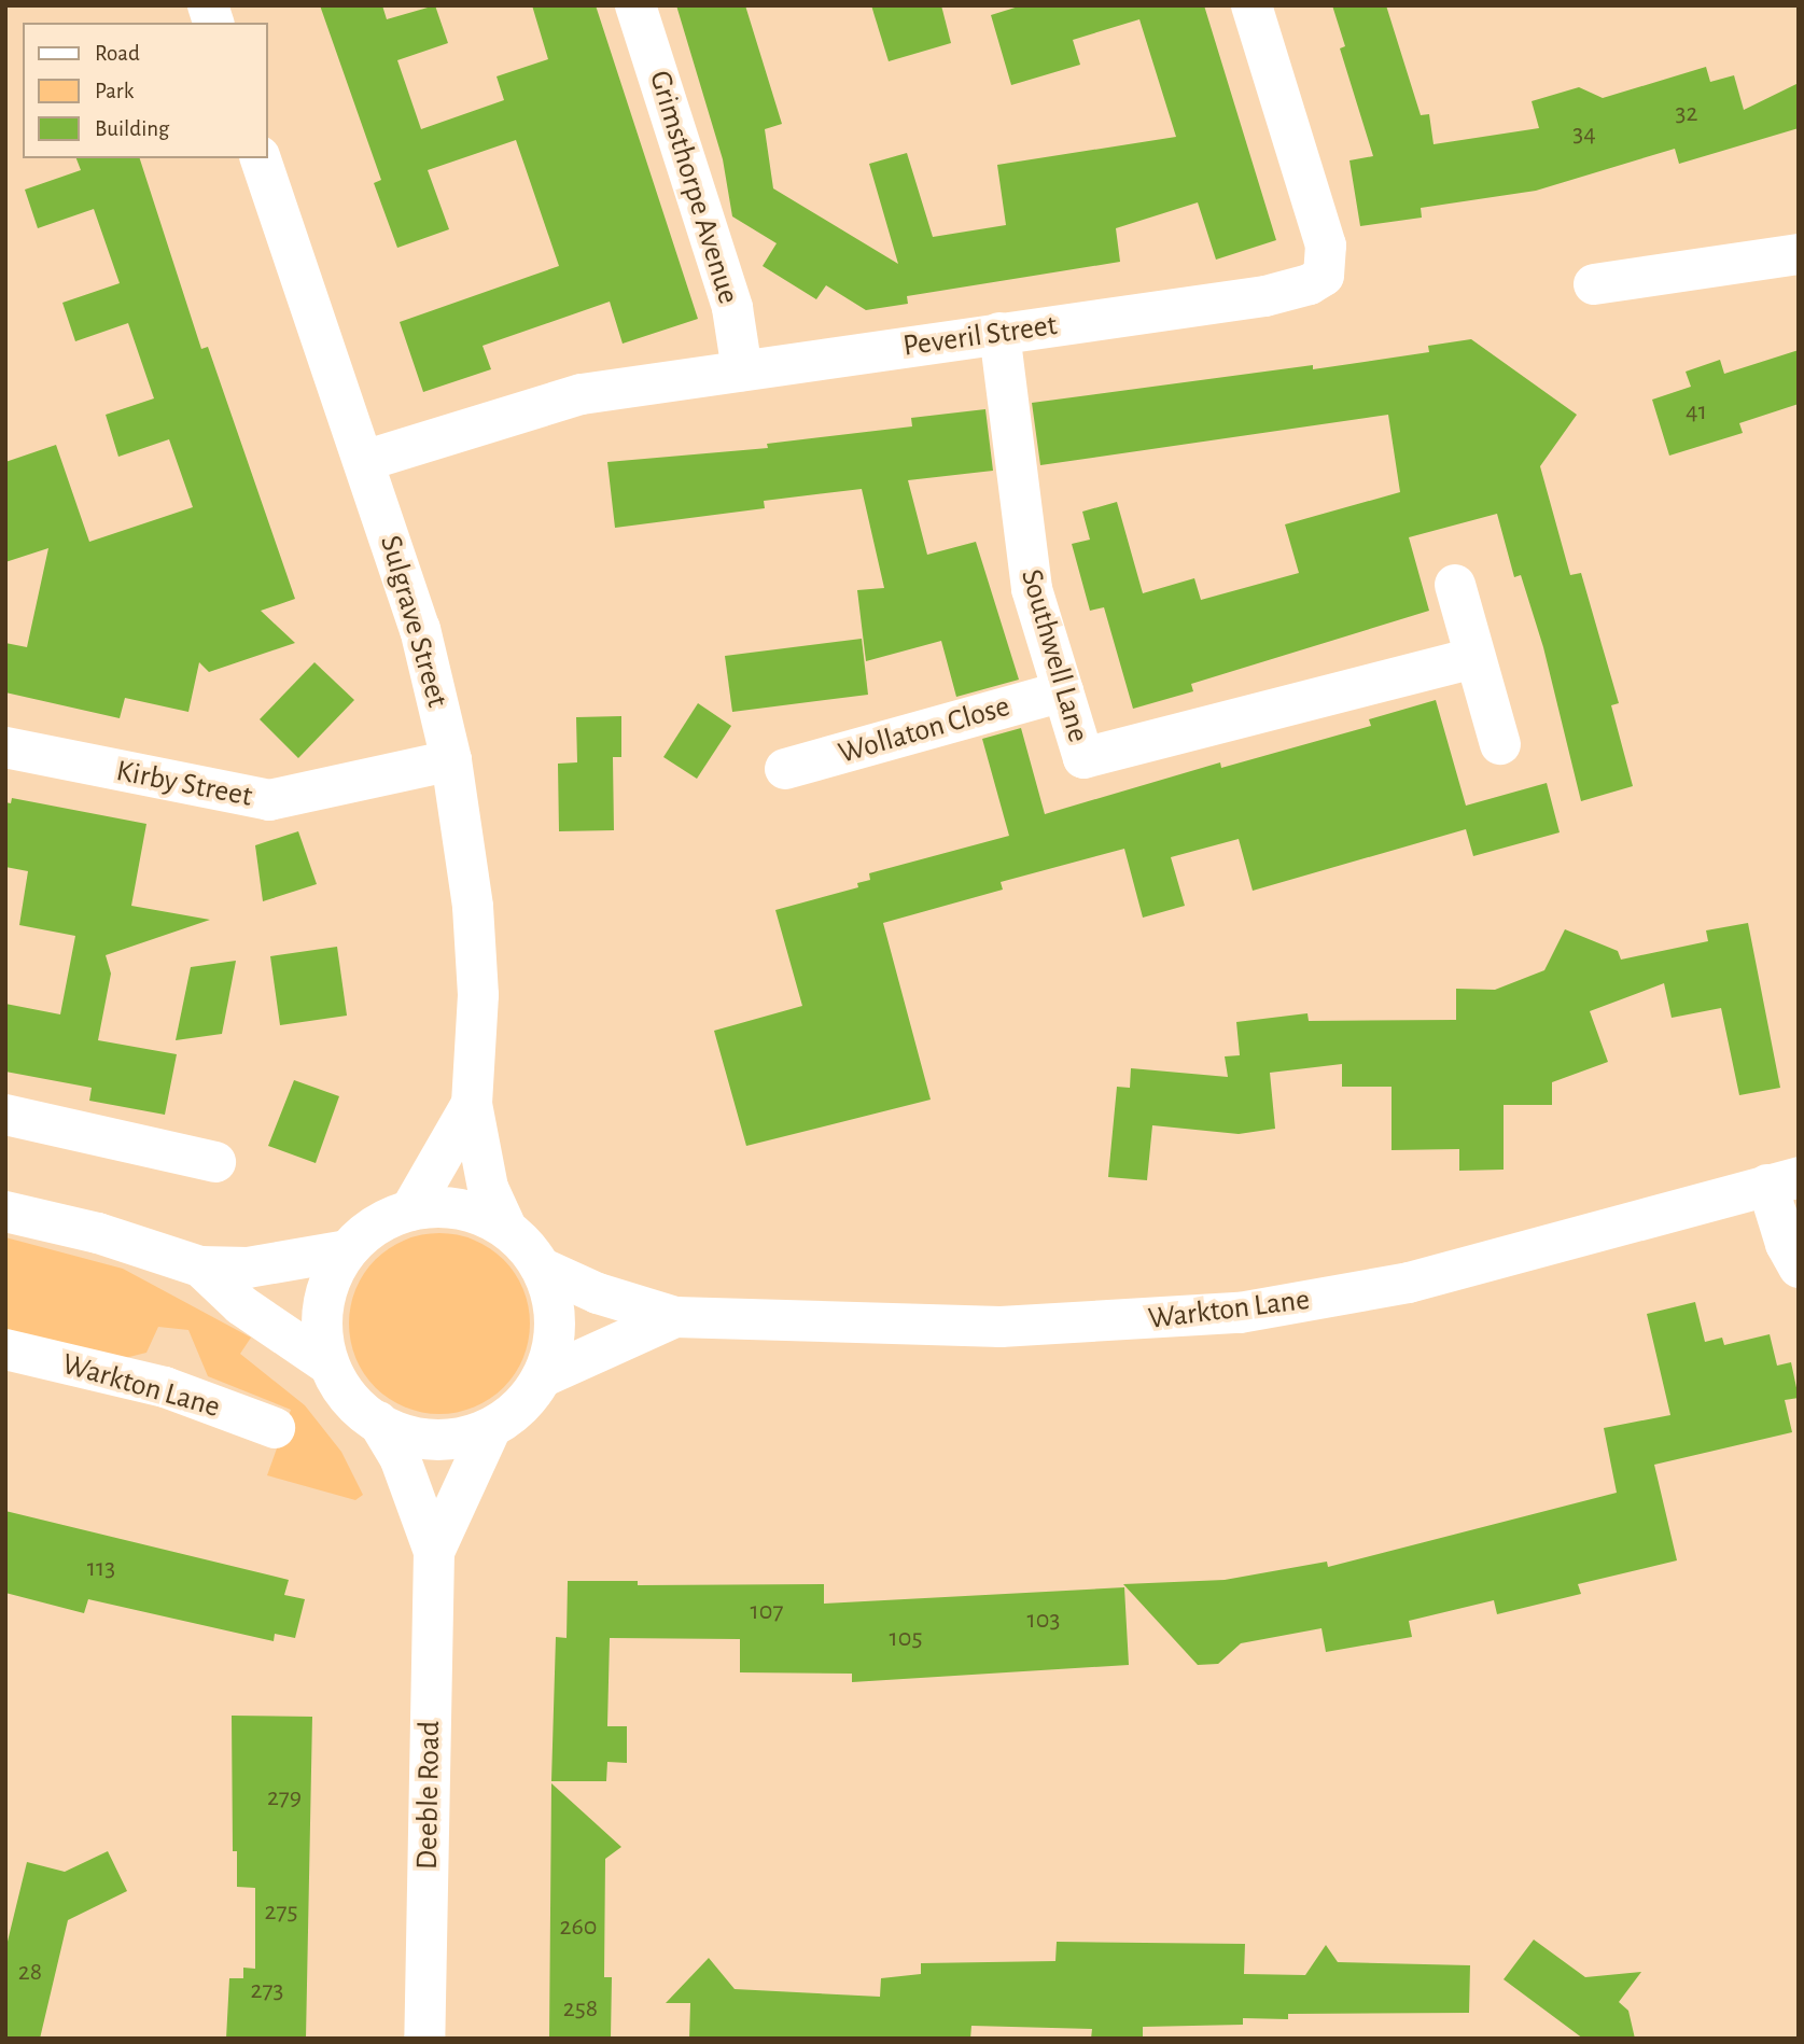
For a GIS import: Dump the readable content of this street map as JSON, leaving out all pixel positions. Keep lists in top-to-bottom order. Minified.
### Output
{"streets":{"street":["Grimsthorpe Avenue","Peveril Street","Sulgrave Street","Southwell Lane","Wollaton Close","Kirby Street","Warkton Lane","Deeble Road"]},"crossings":[["Grimsthorpe Avenue","Peveril Street"],["Peveril Street","Sulgrave Street"],["Peveril Street","Southwell Lane"],["Sulgrave Street","Kirby Street"],["Sulgrave Street","Warkton Lane"],["Sulgrave Street","Deeble Road"],["Southwell Lane","Wollaton Close"],["Warkton Lane","Deeble Road"]],"house_numbers":["32","34","41","113","107","103","105","279","275","260","28","273","258"],"legend":["Road","Park","Building"]}
